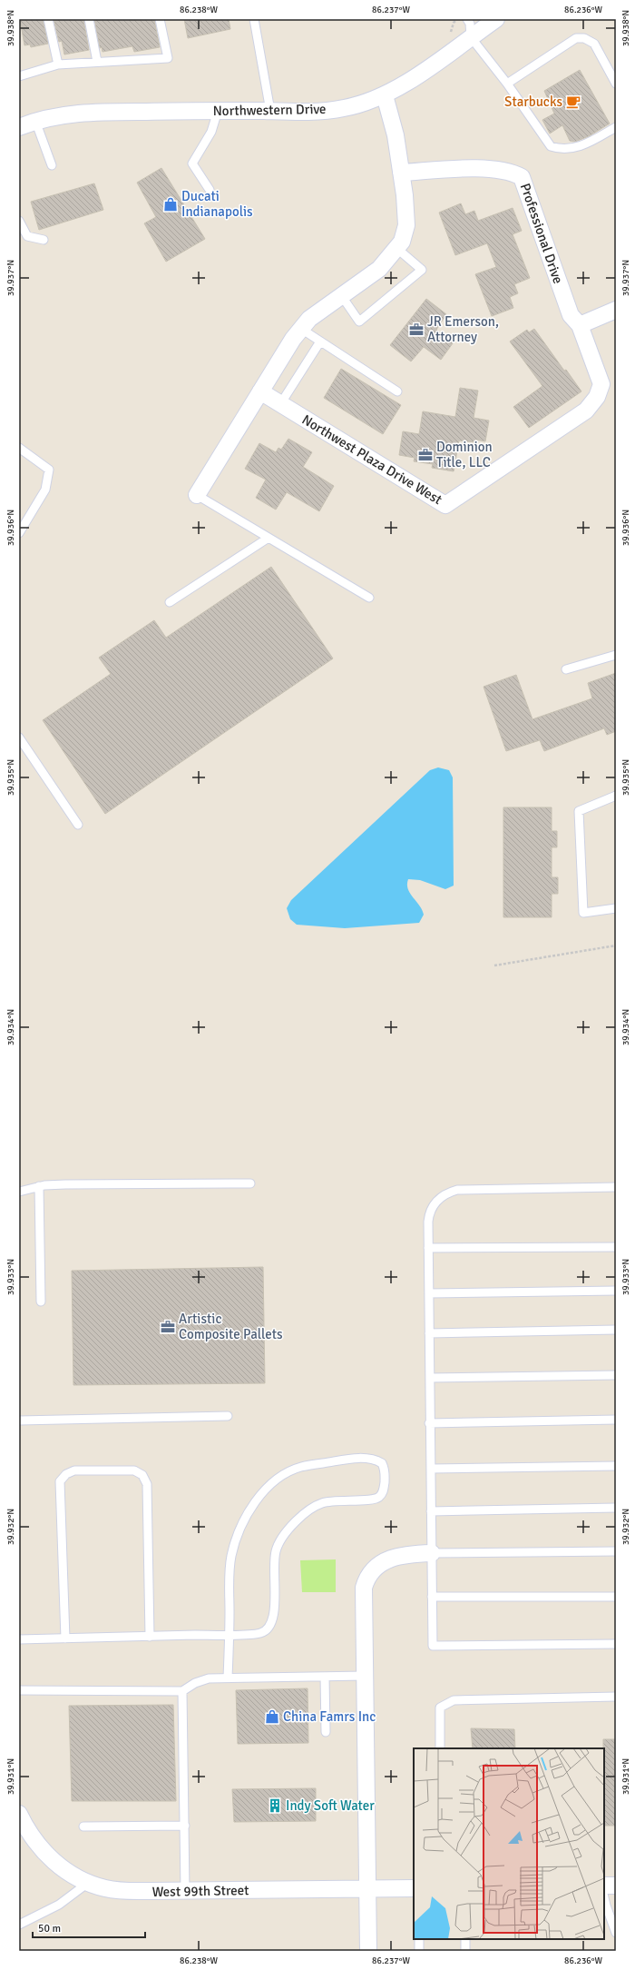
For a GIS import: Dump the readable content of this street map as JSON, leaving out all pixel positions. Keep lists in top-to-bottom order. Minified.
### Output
{"streets":{"street":["Northwestern Drive","Professional Drive","Northwest Plaza Drive West","West 99th Street"]},"crossings":[["Professional Drive","Northwest Plaza Drive West"]],"places":{"cafe":["Starbucks"],"shop":["Ducati Indianapolis","China Famrs Inc"],"office":["JR Emerson, Attorney","Dominion Title, LLC","Artistic Composite Pallets"],"building":["Indy Soft Water"]},"scale_bar":"50 m","coordinates":["86.238°W","86.237°W","86.236°W","39.938°N","39.937°N","39.936°N","39.935°N","39.934°N","39.933°N","39.932°N","39.931°N"]}
